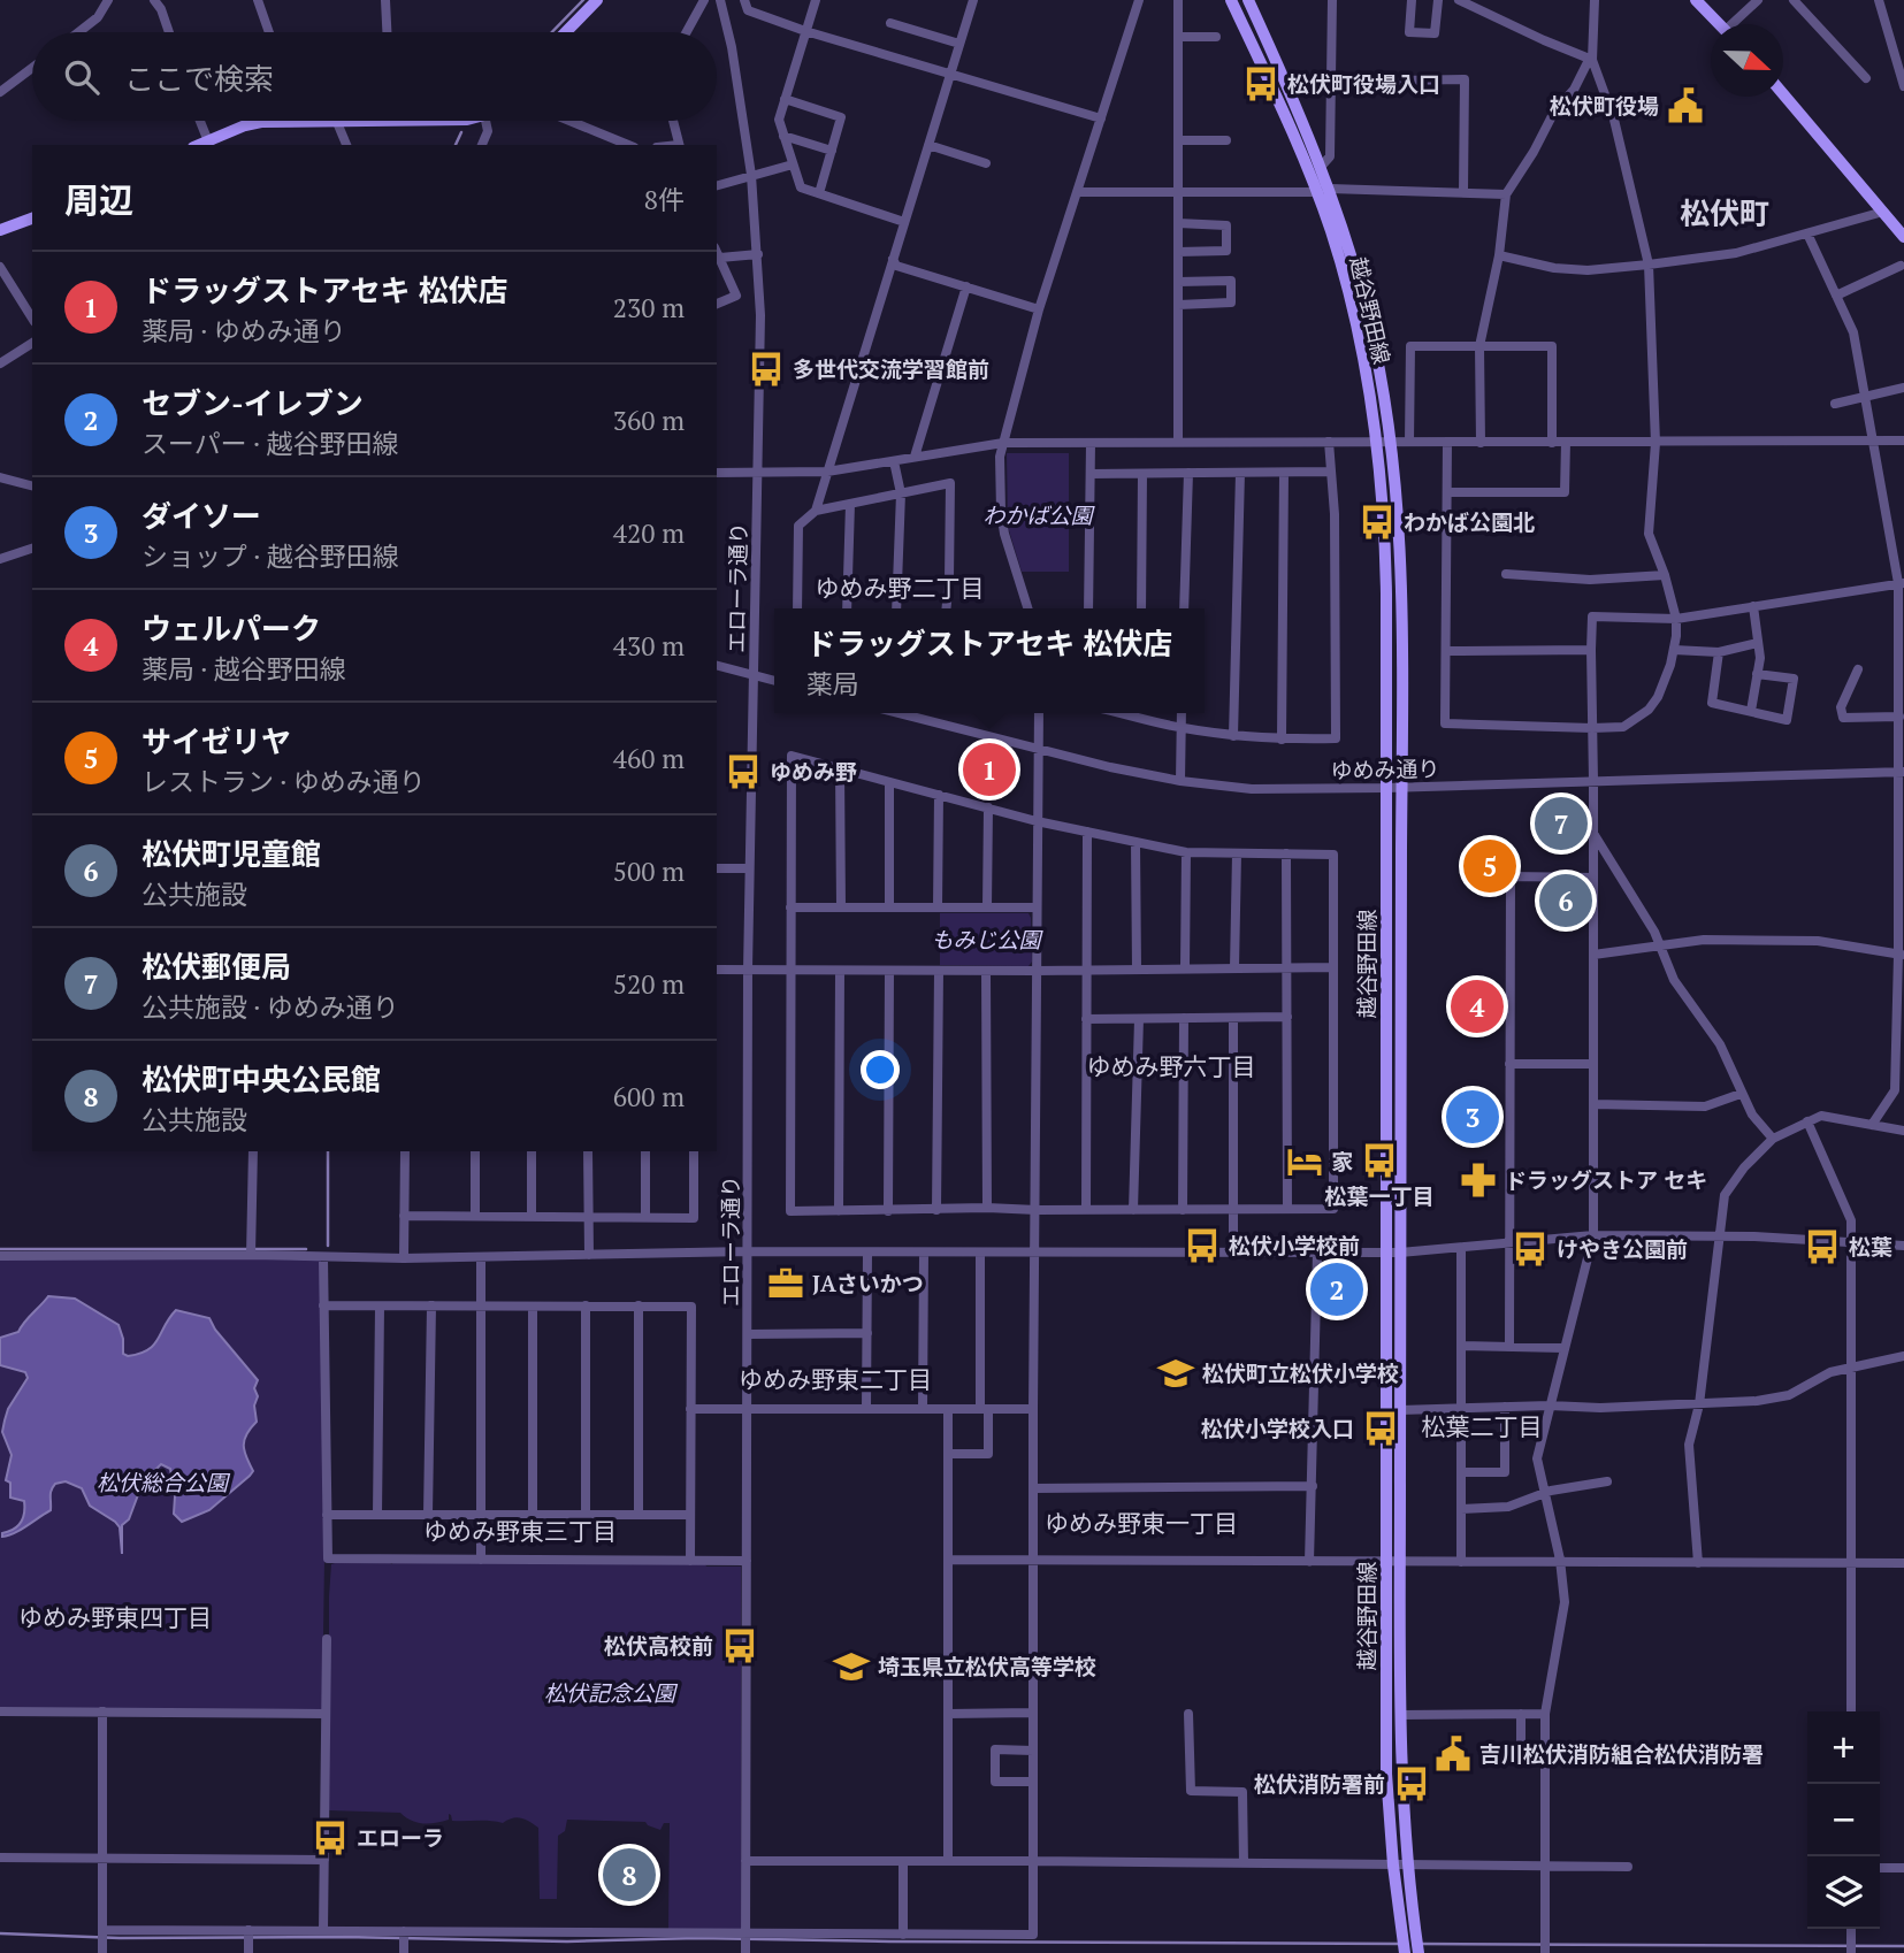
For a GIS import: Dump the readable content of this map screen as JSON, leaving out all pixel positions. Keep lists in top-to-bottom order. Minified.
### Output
{"streets":{"main road":["越谷野田線"],"street":["エローラ通り","ゆめみ通り"]},"crossings":[["越谷野田線","ゆめみ通り"]],"districts":["松伏町","ゆめみ野二丁目","ゆめみ野六丁目","ゆめみ野東二丁目","松葉二丁目","ゆめみ野東一丁目","ゆめみ野東三丁目","ゆめみ野東四丁目"],"parks":["わかば公園","もみじ公園","松伏総合公園","松伏記念公園"],"places":{"bus stop":["松伏町役場入口","多世代交流学習館前","わかば公園北","ゆめみ野","松葉一丁目","松伏小学校前","松葉","けやき公園前","松伏小学校入口","松伏高校前","松伏消防署前","エローラ"],"public building":["松伏町役場","吉川松伏消防組合松伏消防署"],"hotel":["家"],"pharmacy":["ドラッグストア セキ"],"office":["JAさいかつ"],"school or university":["松伏町立松伏小学校","埼玉県立松伏高等学校"]},"north":"right","page":{"search":"ここで検索","heading":["周辺","8件"],"list":[{"mark":"1","name":"ドラッグストアセキ 松伏店","note":"薬局 · ゆめみ通り","value":"230 m"},{"mark":"2","name":"セブン-イレブン","note":"スーパー · 越谷野田線","value":"360 m"},{"mark":"3","name":"ダイソー","note":"ショップ · 越谷野田線","value":"420 m"},{"mark":"4","name":"ウェルパーク","note":"薬局 · 越谷野田線","value":"430 m"},{"mark":"5","name":"サイゼリヤ","note":"レストラン · ゆめみ通り","value":"460 m"},{"mark":"6","name":"松伏町児童館","note":"公共施設","value":"500 m"},{"mark":"7","name":"松伏郵便局","note":"公共施設 · ゆめみ通り","value":"520 m"},{"mark":"8","name":"松伏町中央公民館","note":"公共施設","value":"600 m"}],"popup":["ドラッグストアセキ 松伏店","薬局"],"pins":["1","7","5","6","4","3","2","8"],"map_buttons":["+","−"]}}
